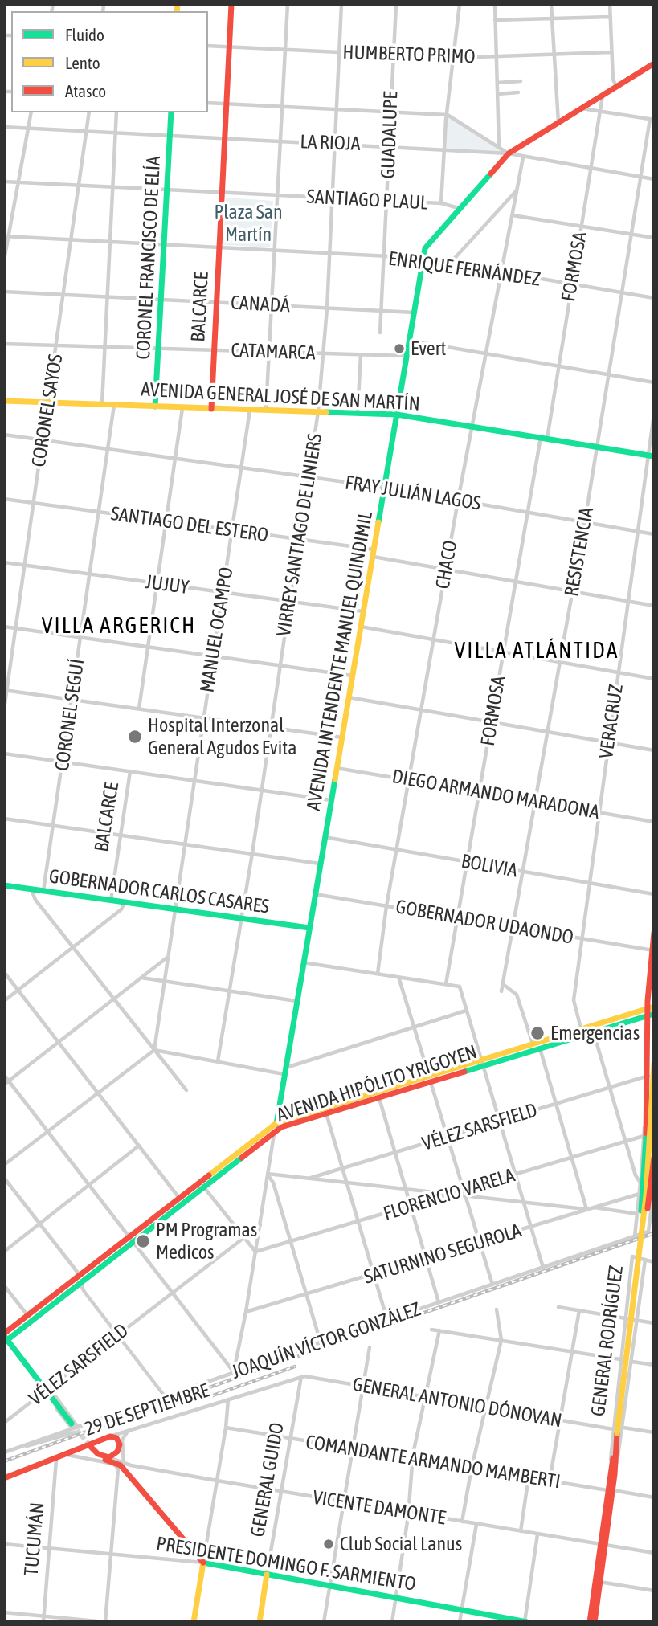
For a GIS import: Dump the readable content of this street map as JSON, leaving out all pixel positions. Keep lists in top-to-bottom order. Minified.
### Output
{"streets":{"main road":["CORONEL FRANCISCO DE ELÍA","BALCARCE","AVENIDA GENERAL JOSÉ DE SAN MARTÍN","AVENIDA INTENDENTE MANUEL QUINDIMIL","GOBERNADOR CARLOS CASARES","AVENIDA HIPÓLITO YRIGOYEN","29 DE SEPTIEMBRE","GENERAL GUIDO","PRESIDENTE DOMINGO F. SARMIENTO"],"street":["HUMBERTO PRIMO","GUADALUPE","LA RIOJA","SANTIAGO PLAUL","FORMOSA","ENRIQUE FERNÁNDEZ","CANADÁ","CATAMARCA","CORONEL SAYOS","FRAY JULIÁN LAGOS","SANTIAGO DEL ESTERO","VIRREY SANTIAGO DE LINIERS","RESISTENCIA","CHACO","JUJUY","MANUEL OCAMPO","CORONEL SEGUÍ","VERACRUZ","DIEGO ARMANDO MARADONA","BOLIVIA","GOBERNADOR UDAONDO","VÉLEZ SARSFIELD","FLORENCIO VARELA","SATURNINO SEGUROLA","JOAQUÍN VÍCTOR GONZÁLEZ","GENERAL RODRÍGUEZ","GENERAL ANTONIO DÓNOVAN","COMANDANTE ARMANDO MAMBERTI","VICENTE DAMONTE","TUCUMÁN"]},"crossings":[["HUMBERTO PRIMO","GUADALUPE"],["HUMBERTO PRIMO","BALCARCE"],["HUMBERTO PRIMO","VIRREY SANTIAGO DE LINIERS"],["GUADALUPE","LA RIOJA"],["GUADALUPE","SANTIAGO PLAUL"],["GUADALUPE","ENRIQUE FERNÁNDEZ"],["GUADALUPE","CANADÁ"],["LA RIOJA","CORONEL FRANCISCO DE ELÍA"],["LA RIOJA","FORMOSA"],["LA RIOJA","BALCARCE"],["LA RIOJA","CORONEL SAYOS"],["LA RIOJA","VIRREY SANTIAGO DE LINIERS"],["LA RIOJA","RESISTENCIA"],["LA RIOJA","CHACO"],["LA RIOJA","AVENIDA INTENDENTE MANUEL QUINDIMIL"],["SANTIAGO PLAUL","CORONEL FRANCISCO DE ELÍA"],["SANTIAGO PLAUL","BALCARCE"],["SANTIAGO PLAUL","CORONEL SAYOS"],["SANTIAGO PLAUL","VIRREY SANTIAGO DE LINIERS"],["SANTIAGO PLAUL","AVENIDA INTENDENTE MANUEL QUINDIMIL"],["CORONEL FRANCISCO DE ELÍA","ENRIQUE FERNÁNDEZ"],["CORONEL FRANCISCO DE ELÍA","CANADÁ"],["CORONEL FRANCISCO DE ELÍA","CATAMARCA"],["CORONEL FRANCISCO DE ELÍA","AVENIDA GENERAL JOSÉ DE SAN MARTÍN"],["FORMOSA","ENRIQUE FERNÁNDEZ"],["FORMOSA","AVENIDA GENERAL JOSÉ DE SAN MARTÍN"],["FORMOSA","FRAY JULIÁN LAGOS"],["FORMOSA","AVENIDA INTENDENTE MANUEL QUINDIMIL"],["FORMOSA","DIEGO ARMANDO MARADONA"],["FORMOSA","BOLIVIA"],["FORMOSA","GOBERNADOR UDAONDO"],["ENRIQUE FERNÁNDEZ","BALCARCE"],["ENRIQUE FERNÁNDEZ","CORONEL SAYOS"],["ENRIQUE FERNÁNDEZ","VIRREY SANTIAGO DE LINIERS"],["ENRIQUE FERNÁNDEZ","RESISTENCIA"],["ENRIQUE FERNÁNDEZ","CHACO"],["ENRIQUE FERNÁNDEZ","AVENIDA INTENDENTE MANUEL QUINDIMIL"],["CANADÁ","BALCARCE"],["CANADÁ","CORONEL SAYOS"],["CANADÁ","VIRREY SANTIAGO DE LINIERS"],["CANADÁ","AVENIDA INTENDENTE MANUEL QUINDIMIL"],["BALCARCE","CATAMARCA"],["BALCARCE","AVENIDA GENERAL JOSÉ DE SAN MARTÍN"],["BALCARCE","GOBERNADOR CARLOS CASARES"],["CATAMARCA","CORONEL SAYOS"],["CATAMARCA","VIRREY SANTIAGO DE LINIERS"],["CATAMARCA","AVENIDA INTENDENTE MANUEL QUINDIMIL"],["AVENIDA GENERAL JOSÉ DE SAN MARTÍN","CORONEL SAYOS"],["AVENIDA GENERAL JOSÉ DE SAN MARTÍN","VIRREY SANTIAGO DE LINIERS"],["AVENIDA GENERAL JOSÉ DE SAN MARTÍN","RESISTENCIA"],["AVENIDA GENERAL JOSÉ DE SAN MARTÍN","CHACO"],["AVENIDA GENERAL JOSÉ DE SAN MARTÍN","MANUEL OCAMPO"],["AVENIDA GENERAL JOSÉ DE SAN MARTÍN","AVENIDA INTENDENTE MANUEL QUINDIMIL"],["AVENIDA GENERAL JOSÉ DE SAN MARTÍN","CORONEL SEGUÍ"],["AVENIDA GENERAL JOSÉ DE SAN MARTÍN","VERACRUZ"],["CORONEL SAYOS","FRAY JULIÁN LAGOS"],["CORONEL SAYOS","SANTIAGO DEL ESTERO"],["CORONEL SAYOS","JUJUY"],["FRAY JULIÁN LAGOS","VIRREY SANTIAGO DE LINIERS"],["FRAY JULIÁN LAGOS","RESISTENCIA"],["FRAY JULIÁN LAGOS","CHACO"],["FRAY JULIÁN LAGOS","MANUEL OCAMPO"],["FRAY JULIÁN LAGOS","AVENIDA INTENDENTE MANUEL QUINDIMIL"],["FRAY JULIÁN LAGOS","CORONEL SEGUÍ"],["FRAY JULIÁN LAGOS","VERACRUZ"],["SANTIAGO DEL ESTERO","VIRREY SANTIAGO DE LINIERS"],["SANTIAGO DEL ESTERO","MANUEL OCAMPO"],["SANTIAGO DEL ESTERO","AVENIDA INTENDENTE MANUEL QUINDIMIL"],["SANTIAGO DEL ESTERO","CORONEL SEGUÍ"],["VIRREY SANTIAGO DE LINIERS","JUJUY"],["VIRREY SANTIAGO DE LINIERS","GOBERNADOR CARLOS CASARES"],["RESISTENCIA","DIEGO ARMANDO MARADONA"],["RESISTENCIA","BOLIVIA"],["RESISTENCIA","GOBERNADOR UDAONDO"],["CHACO","DIEGO ARMANDO MARADONA"],["CHACO","BOLIVIA"],["CHACO","GOBERNADOR UDAONDO"],["JUJUY","MANUEL OCAMPO"],["JUJUY","AVENIDA INTENDENTE MANUEL QUINDIMIL"],["JUJUY","CORONEL SEGUÍ"],["MANUEL OCAMPO","GOBERNADOR CARLOS CASARES"],["AVENIDA INTENDENTE MANUEL QUINDIMIL","DIEGO ARMANDO MARADONA"],["AVENIDA INTENDENTE MANUEL QUINDIMIL","BOLIVIA"],["AVENIDA INTENDENTE MANUEL QUINDIMIL","GOBERNADOR CARLOS CASARES"],["AVENIDA INTENDENTE MANUEL QUINDIMIL","GOBERNADOR UDAONDO"],["AVENIDA INTENDENTE MANUEL QUINDIMIL","AVENIDA HIPÓLITO YRIGOYEN"],["CORONEL SEGUÍ","GOBERNADOR CARLOS CASARES"],["VERACRUZ","DIEGO ARMANDO MARADONA"],["VERACRUZ","BOLIVIA"],["VERACRUZ","GOBERNADOR UDAONDO"],["VERACRUZ","AVENIDA HIPÓLITO YRIGOYEN"],["GENERAL RODRÍGUEZ","GENERAL ANTONIO DÓNOVAN"],["GENERAL ANTONIO DÓNOVAN","29 DE SEPTIEMBRE"],["GENERAL ANTONIO DÓNOVAN","GENERAL GUIDO"],["29 DE SEPTIEMBRE","GENERAL GUIDO"],["29 DE SEPTIEMBRE","VICENTE DAMONTE"],["29 DE SEPTIEMBRE","TUCUMÁN"],["COMANDANTE ARMANDO MAMBERTI","GENERAL GUIDO"],["GENERAL GUIDO","VICENTE DAMONTE"],["GENERAL GUIDO","PRESIDENTE DOMINGO F. SARMIENTO"],["TUCUMÁN","PRESIDENTE DOMINGO F. SARMIENTO"]],"districts":["VILLA ARGERICH","VILLA ATLÁNTIDA"],"parks":["Plaza San Martín"],"places":["Evert","Hospital Interzonal General Agudos Evita","Emergencias","PM Programas Medicos","Club Social Lanus"],"legend":["Fluido","Lento","Atasco"]}
